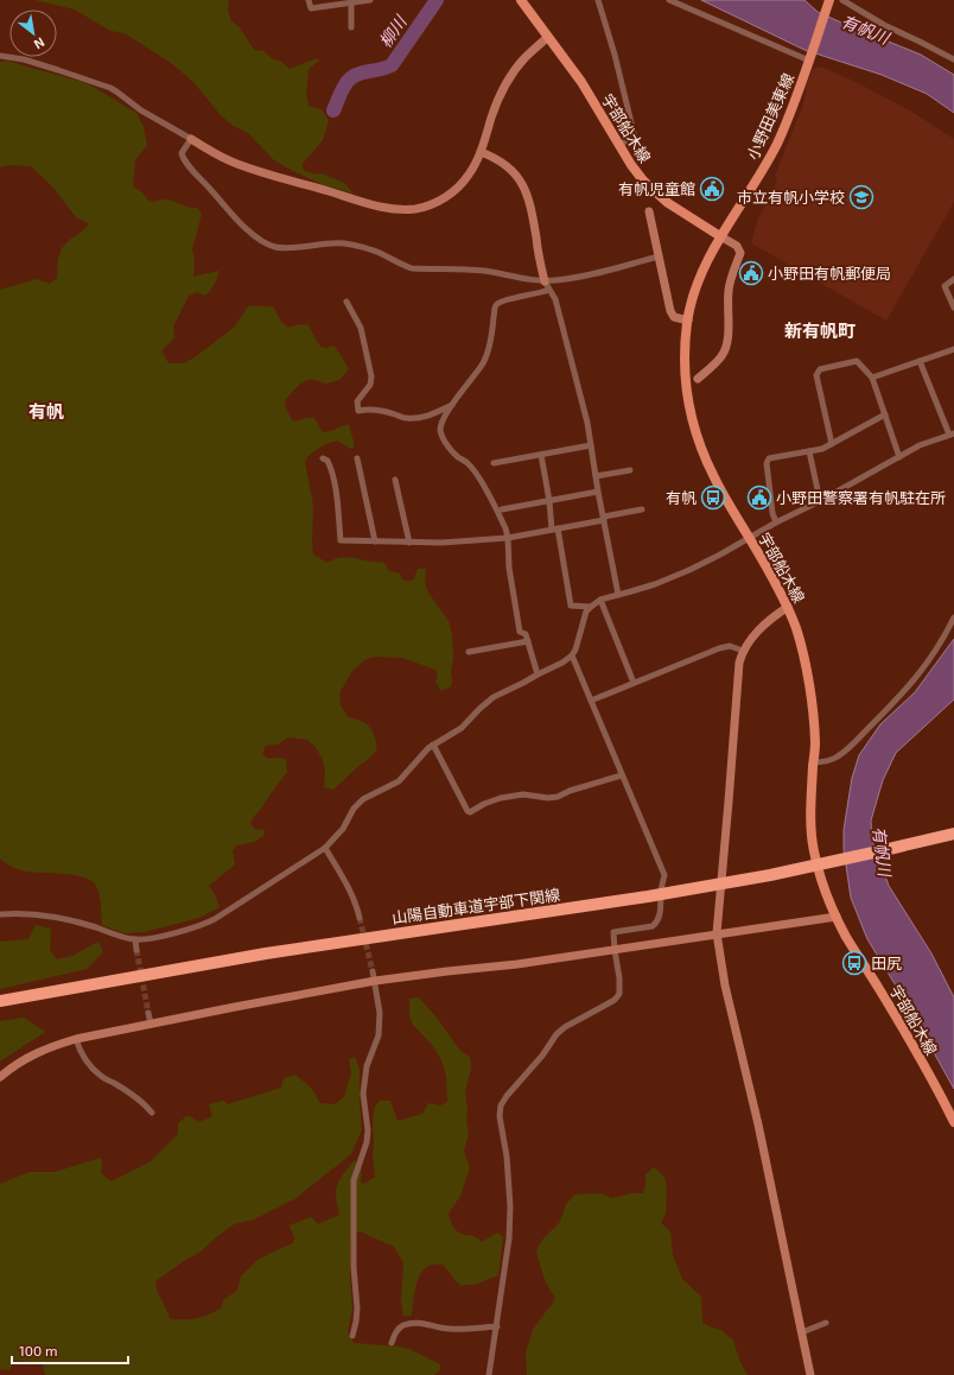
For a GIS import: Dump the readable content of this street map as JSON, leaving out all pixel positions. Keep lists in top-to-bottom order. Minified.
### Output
{"streets":{"highway":["山陽自動車道宇部下関線"],"main road":["小野田美東線","宇部船木線"]},"crossings":[["小野田美東線","宇部船木線"]],"districts":["新有帆町","有帆"],"water":["有帆川","柳川"],"places":{"public building":["有帆児童館","小野田有帆郵便局","小野田警察署有帆駐在所"],"school or university":["市立有帆小学校"],"bus stop":["有帆","田尻"]},"scale_bar":"100 m","north":"bottom right"}
